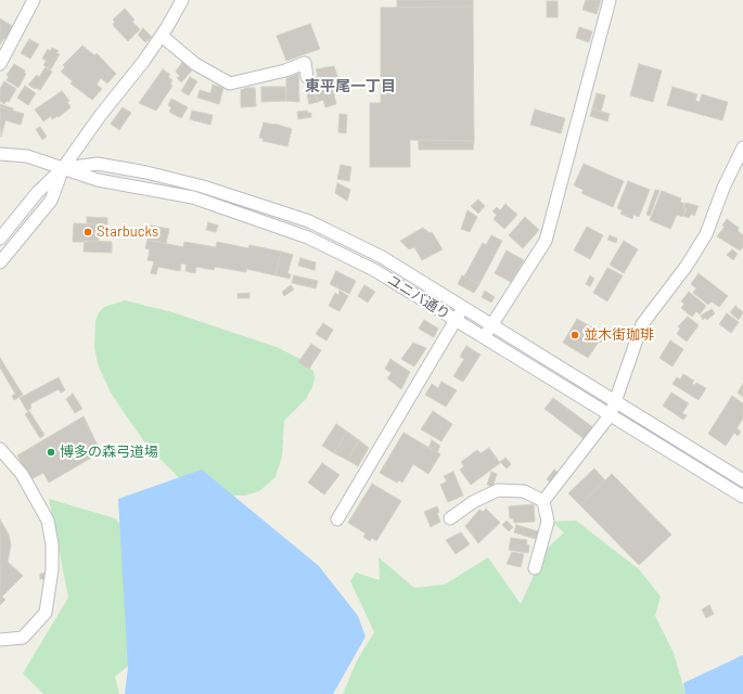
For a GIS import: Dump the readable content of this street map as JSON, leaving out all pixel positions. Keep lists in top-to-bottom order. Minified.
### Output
{"streets":{"street":["ユニバ通り"]},"districts":["東平尾一丁目"],"places":["Starbucks","並木街珈琲","博多の森弓道場"]}
